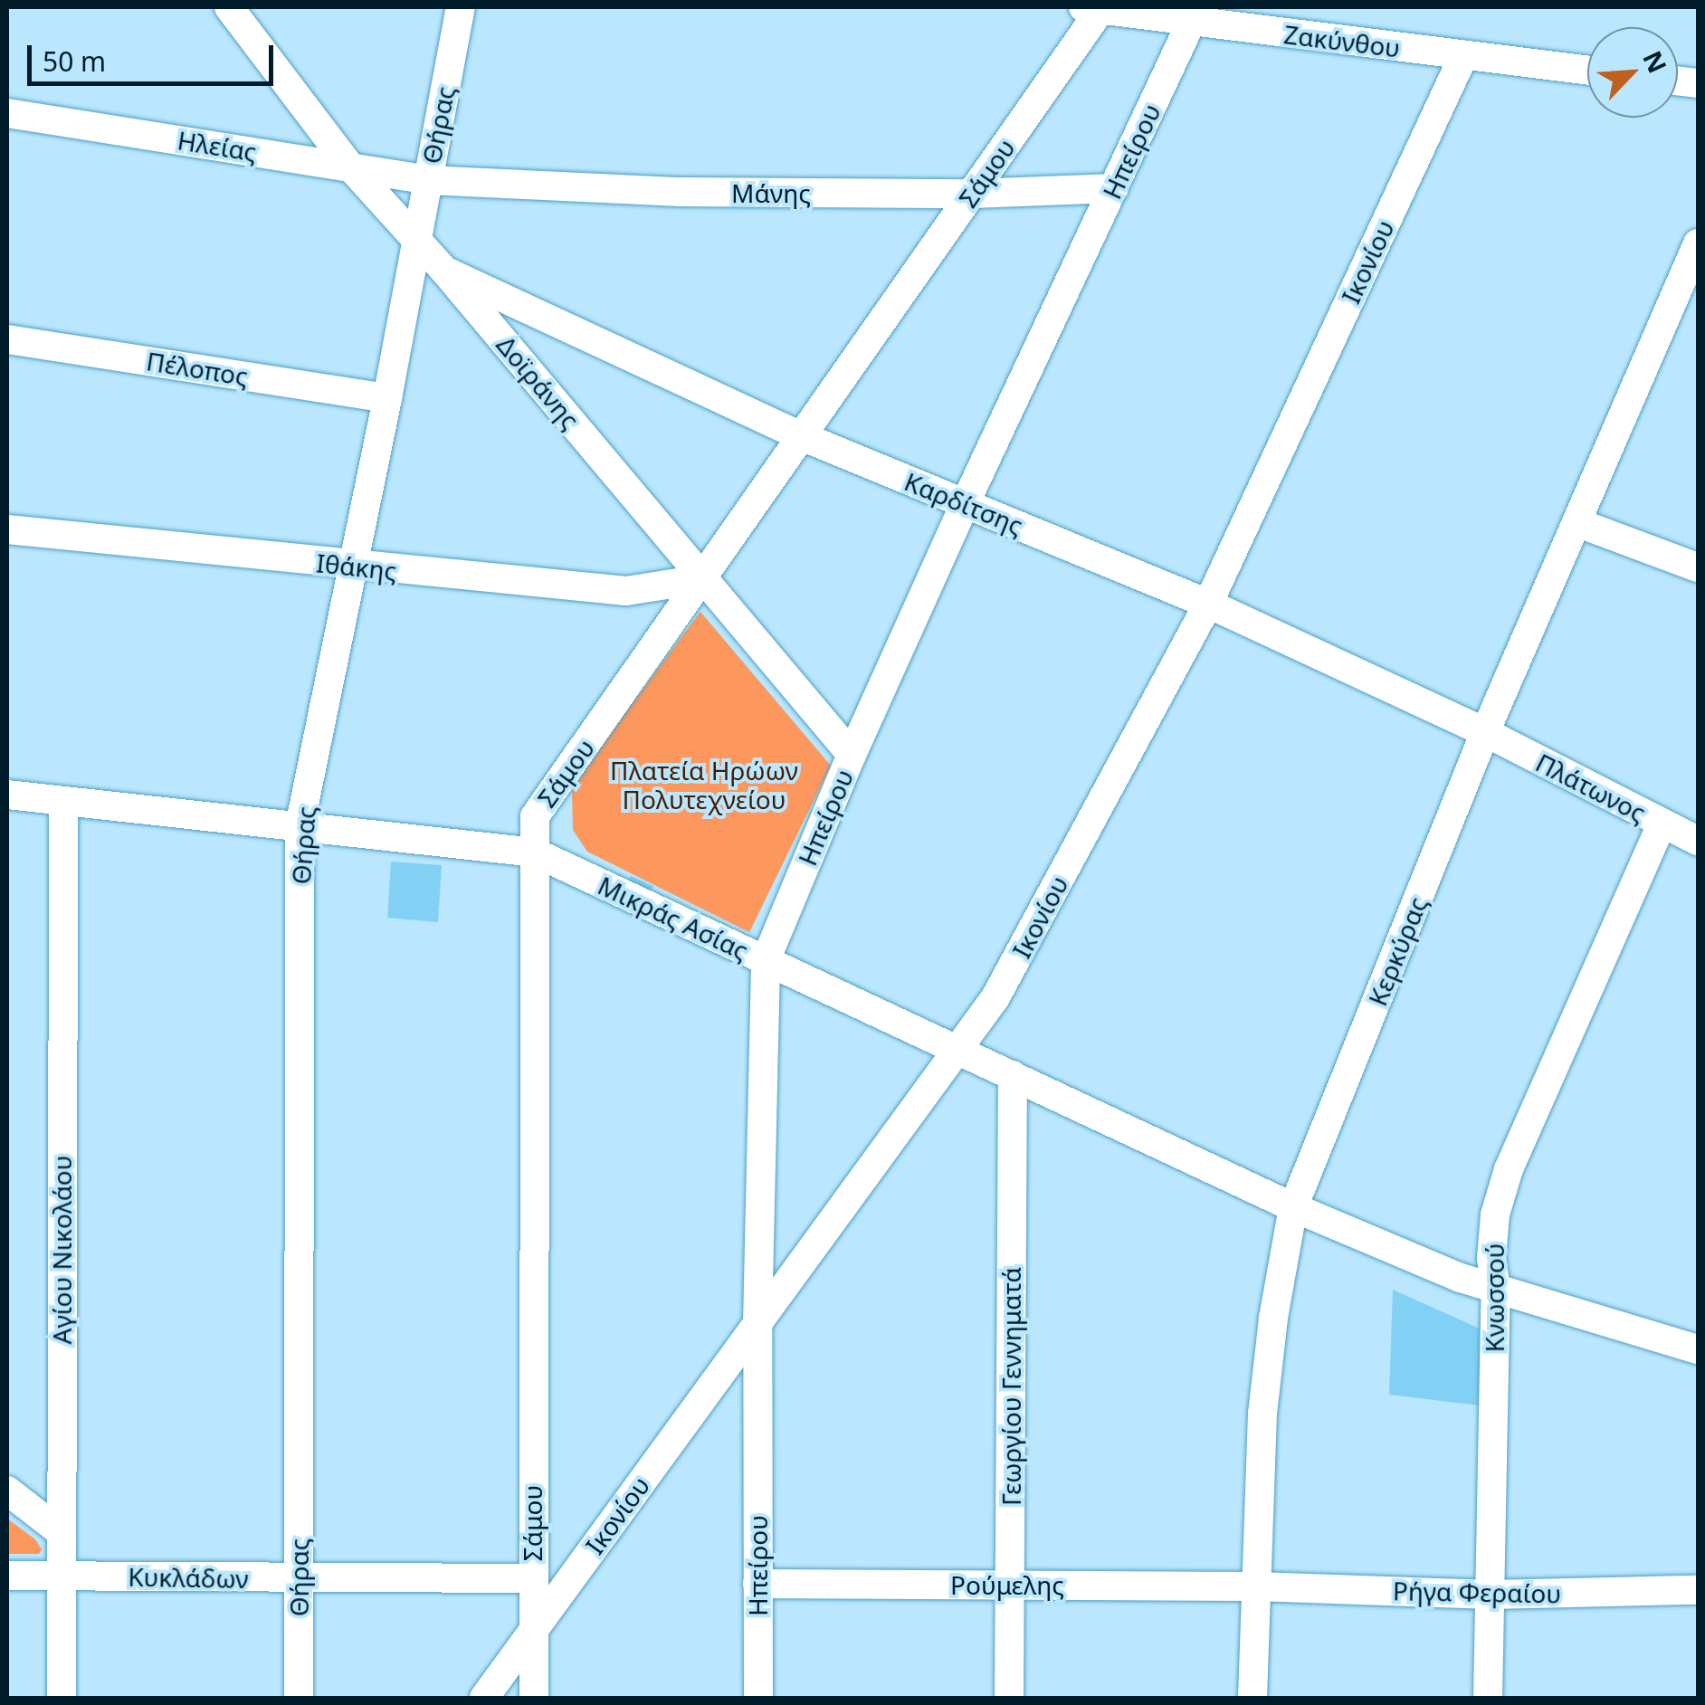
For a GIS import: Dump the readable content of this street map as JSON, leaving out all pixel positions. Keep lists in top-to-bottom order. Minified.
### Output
{"streets":{"street":["Ζακύνθου","Θήρας","Ηλείας","Ηπείρου","Σάμου","Μάνης","Ικονίου","Πέλοπος","Δοϊράνης","Καρδίτσης","Ιθάκης","Πλάτωνος","Μικράς Ασίας","Κερκύρας","Αγίου Νικολάου","Κνωσσού","Γεωργίου Γεννηματά","Κυκλάδων","Ρούμελης","Ρήγα Φεραίου"]},"crossings":[["Ζακύνθου","Ηπείρου"],["Ζακύνθου","Σάμου"],["Ζακύνθου","Ικονίου"],["Θήρας","Ηλείας"],["Θήρας","Μάνης"],["Θήρας","Πέλοπος"],["Θήρας","Δοϊράνης"],["Θήρας","Ιθάκης"],["Θήρας","Μικράς Ασίας"],["Θήρας","Κυκλάδων"],["Ηλείας","Μάνης"],["Ηλείας","Δοϊράνης"],["Ηπείρου","Μάνης"],["Ηπείρου","Ικονίου"],["Ηπείρου","Δοϊράνης"],["Ηπείρου","Καρδίτσης"],["Ηπείρου","Μικράς Ασίας"],["Ηπείρου","Ρούμελης"],["Σάμου","Μάνης"],["Σάμου","Ικονίου"],["Σάμου","Δοϊράνης"],["Σάμου","Καρδίτσης"],["Σάμου","Ιθάκης"],["Σάμου","Μικράς Ασίας"],["Σάμου","Κυκλάδων"],["Ικονίου","Καρδίτσης"],["Ικονίου","Μικράς Ασίας"],["Δοϊράνης","Καρδίτσης"],["Δοϊράνης","Ιθάκης"],["Καρδίτσης","Πλάτωνος"],["Καρδίτσης","Κερκύρας"],["Πλάτωνος","Κερκύρας"],["Πλάτωνος","Κνωσσού"],["Μικράς Ασίας","Κερκύρας"],["Μικράς Ασίας","Αγίου Νικολάου"],["Μικράς Ασίας","Κνωσσού"],["Μικράς Ασίας","Γεωργίου Γεννηματά"],["Κερκύρας","Ρούμελης"],["Κερκύρας","Ρήγα Φεραίου"],["Αγίου Νικολάου","Κυκλάδων"],["Κνωσσού","Ρήγα Φεραίου"],["Γεωργίου Γεννηματά","Ρούμελης"],["Ρούμελης","Ρήγα Φεραίου"]],"parks":["Πλατεία Ηρώων Πολυτεχνείου"],"scale_bar":"50 m","north":"top right"}
